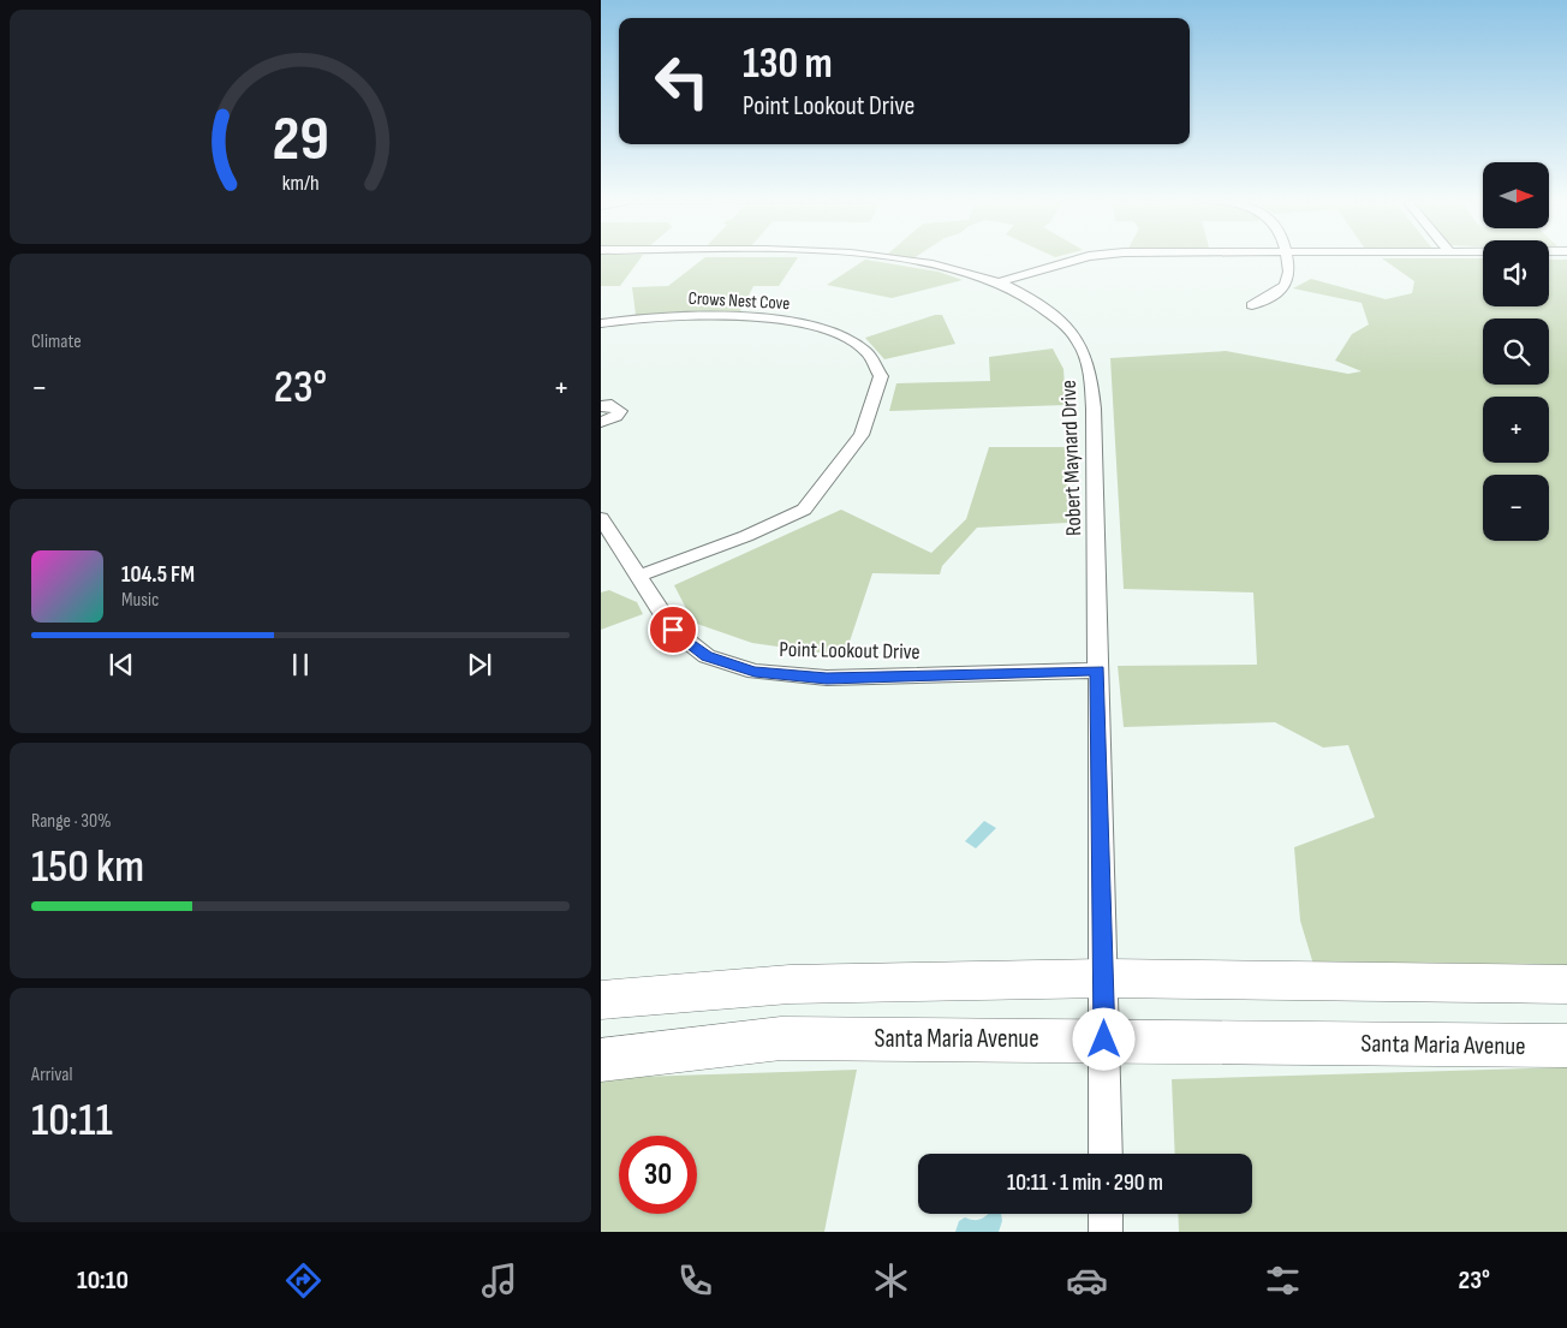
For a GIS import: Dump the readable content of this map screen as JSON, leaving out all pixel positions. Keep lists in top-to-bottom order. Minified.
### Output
{"streets":{"street":["Crows Nest Cove","Robert Maynard Drive","Point Lookout Drive","Santa Maria Avenue"]},"crossings":[["Crows Nest Cove","Point Lookout Drive"],["Robert Maynard Drive","Point Lookout Drive"],["Robert Maynard Drive","Santa Maria Avenue"]],"north":"right","page":{"turn":["130 m","Point Lookout Drive"],"map_buttons":["+","−"],"tile":["Climate",["Range · 30%","150 km"],["Arrival","10:11"]],"heat":["−","23°","+"],"song":["104.5 FM","Music"],"limit":"30","trip":"10:11 · 1 min · 290 m","tabs":["10:10","23°"],"gauge":["29","km/h"]}}
